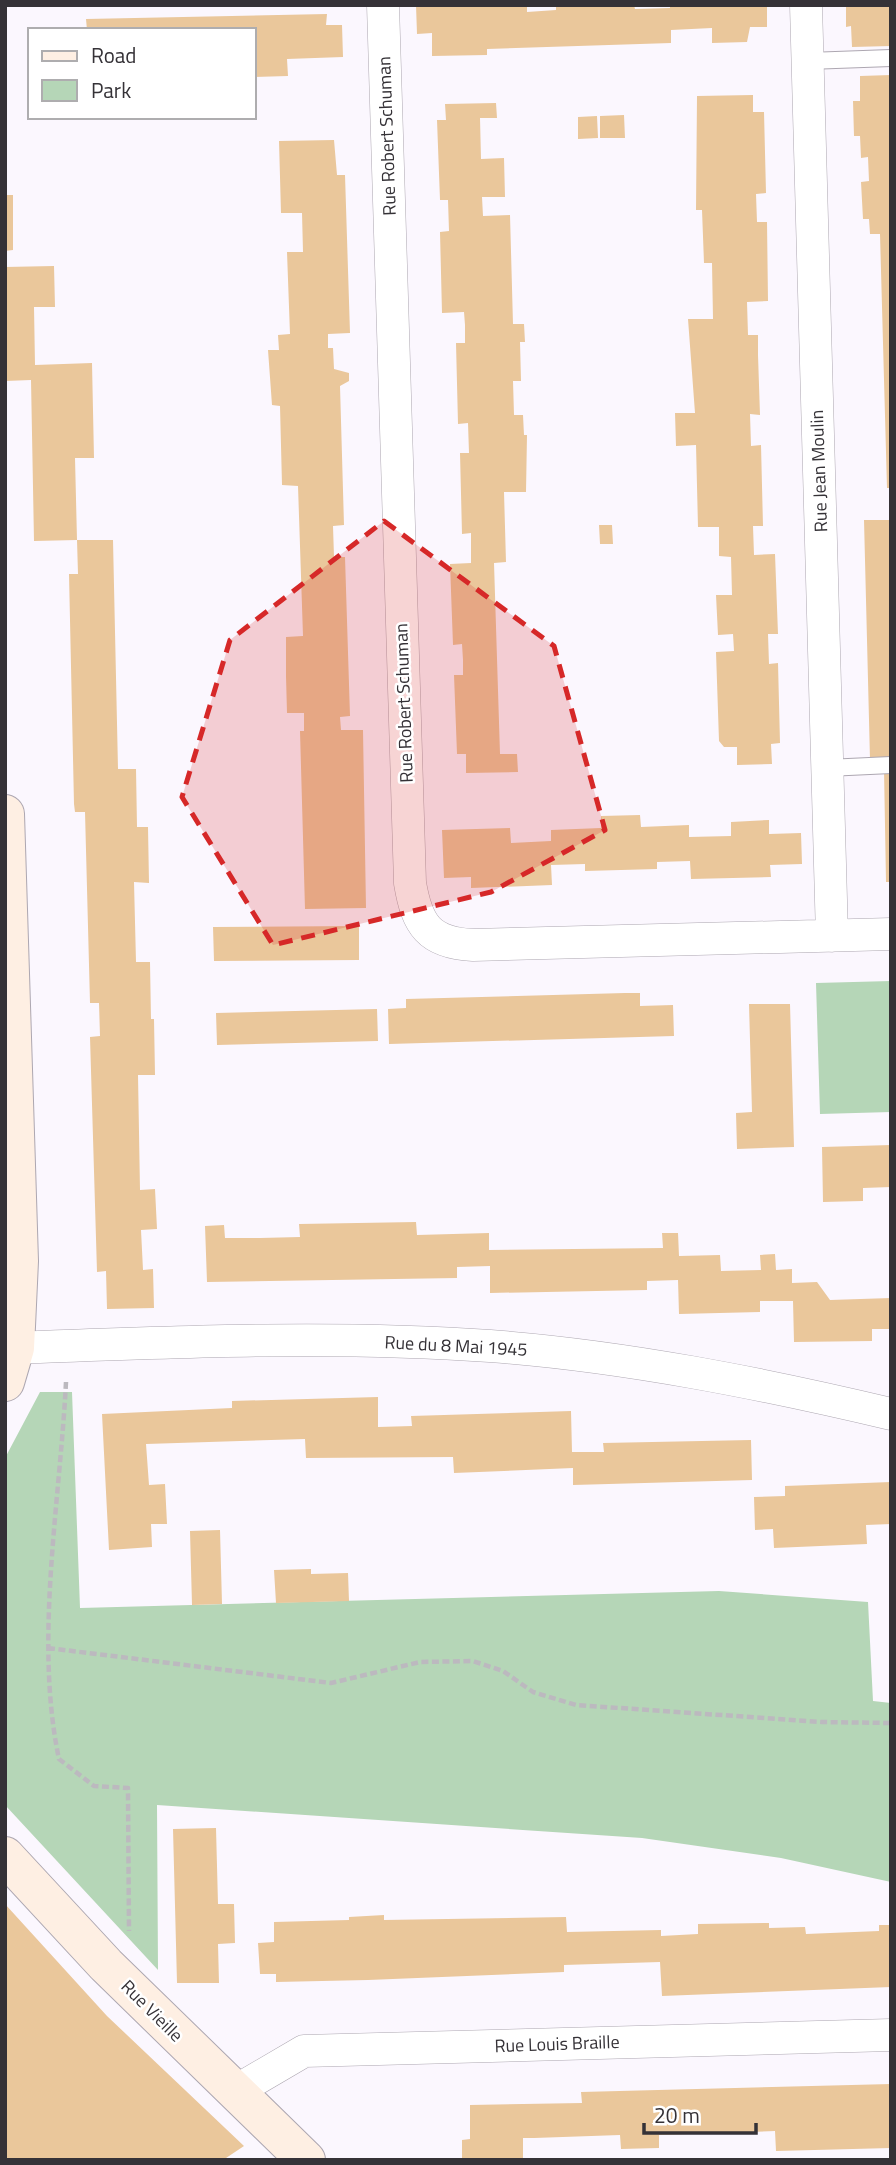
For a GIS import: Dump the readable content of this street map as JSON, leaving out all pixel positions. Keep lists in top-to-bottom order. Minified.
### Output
{"streets":{"street":["Rue Robert Schuman","Rue Jean Moulin","Rue du 8 Mai 1945","Rue Vieille","Rue Louis Braille"]},"crossings":[["Rue Robert Schuman","Rue Jean Moulin"],["Rue Vieille","Rue Louis Braille"]],"legend":["Road","Park"],"scale_bar":"20 m"}
